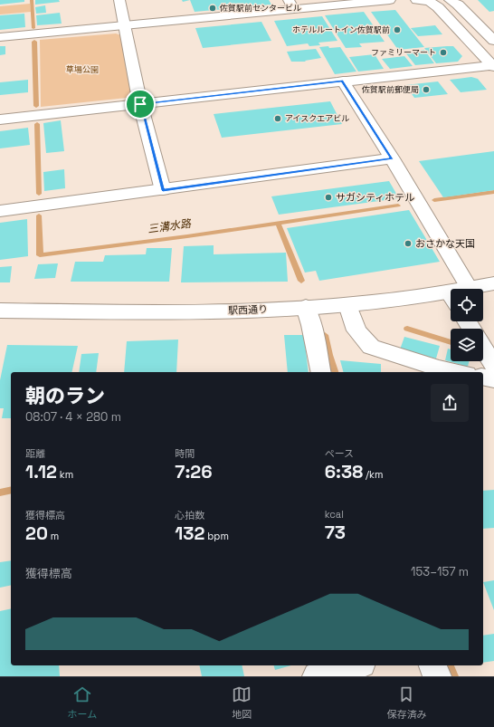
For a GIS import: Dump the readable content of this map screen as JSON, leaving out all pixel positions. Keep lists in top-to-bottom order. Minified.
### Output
{"streets":{"street":["駅西通り"]},"water":["三溝水路"],"parks":["草場公園"],"places":["佐賀駅前センタービル","ホテルルートイン佐賀駅前","ファミリーマート","佐賀駅前郵便局","アイスクエアビル","サガシティホテル","おさかな天国"],"page":{"heading":["朝のラン","08:07 · 4 × 280 m"],"stats":[["距離","1.12 km"],["時間","7:26"],["ペース","6:38 /km"],["獲得標高","20 m"],["心拍数","132 bpm"],["kcal","73"]],"chart":["獲得標高","153–157 m"],"tabs":["ホーム","地図","保存済み"]}}
